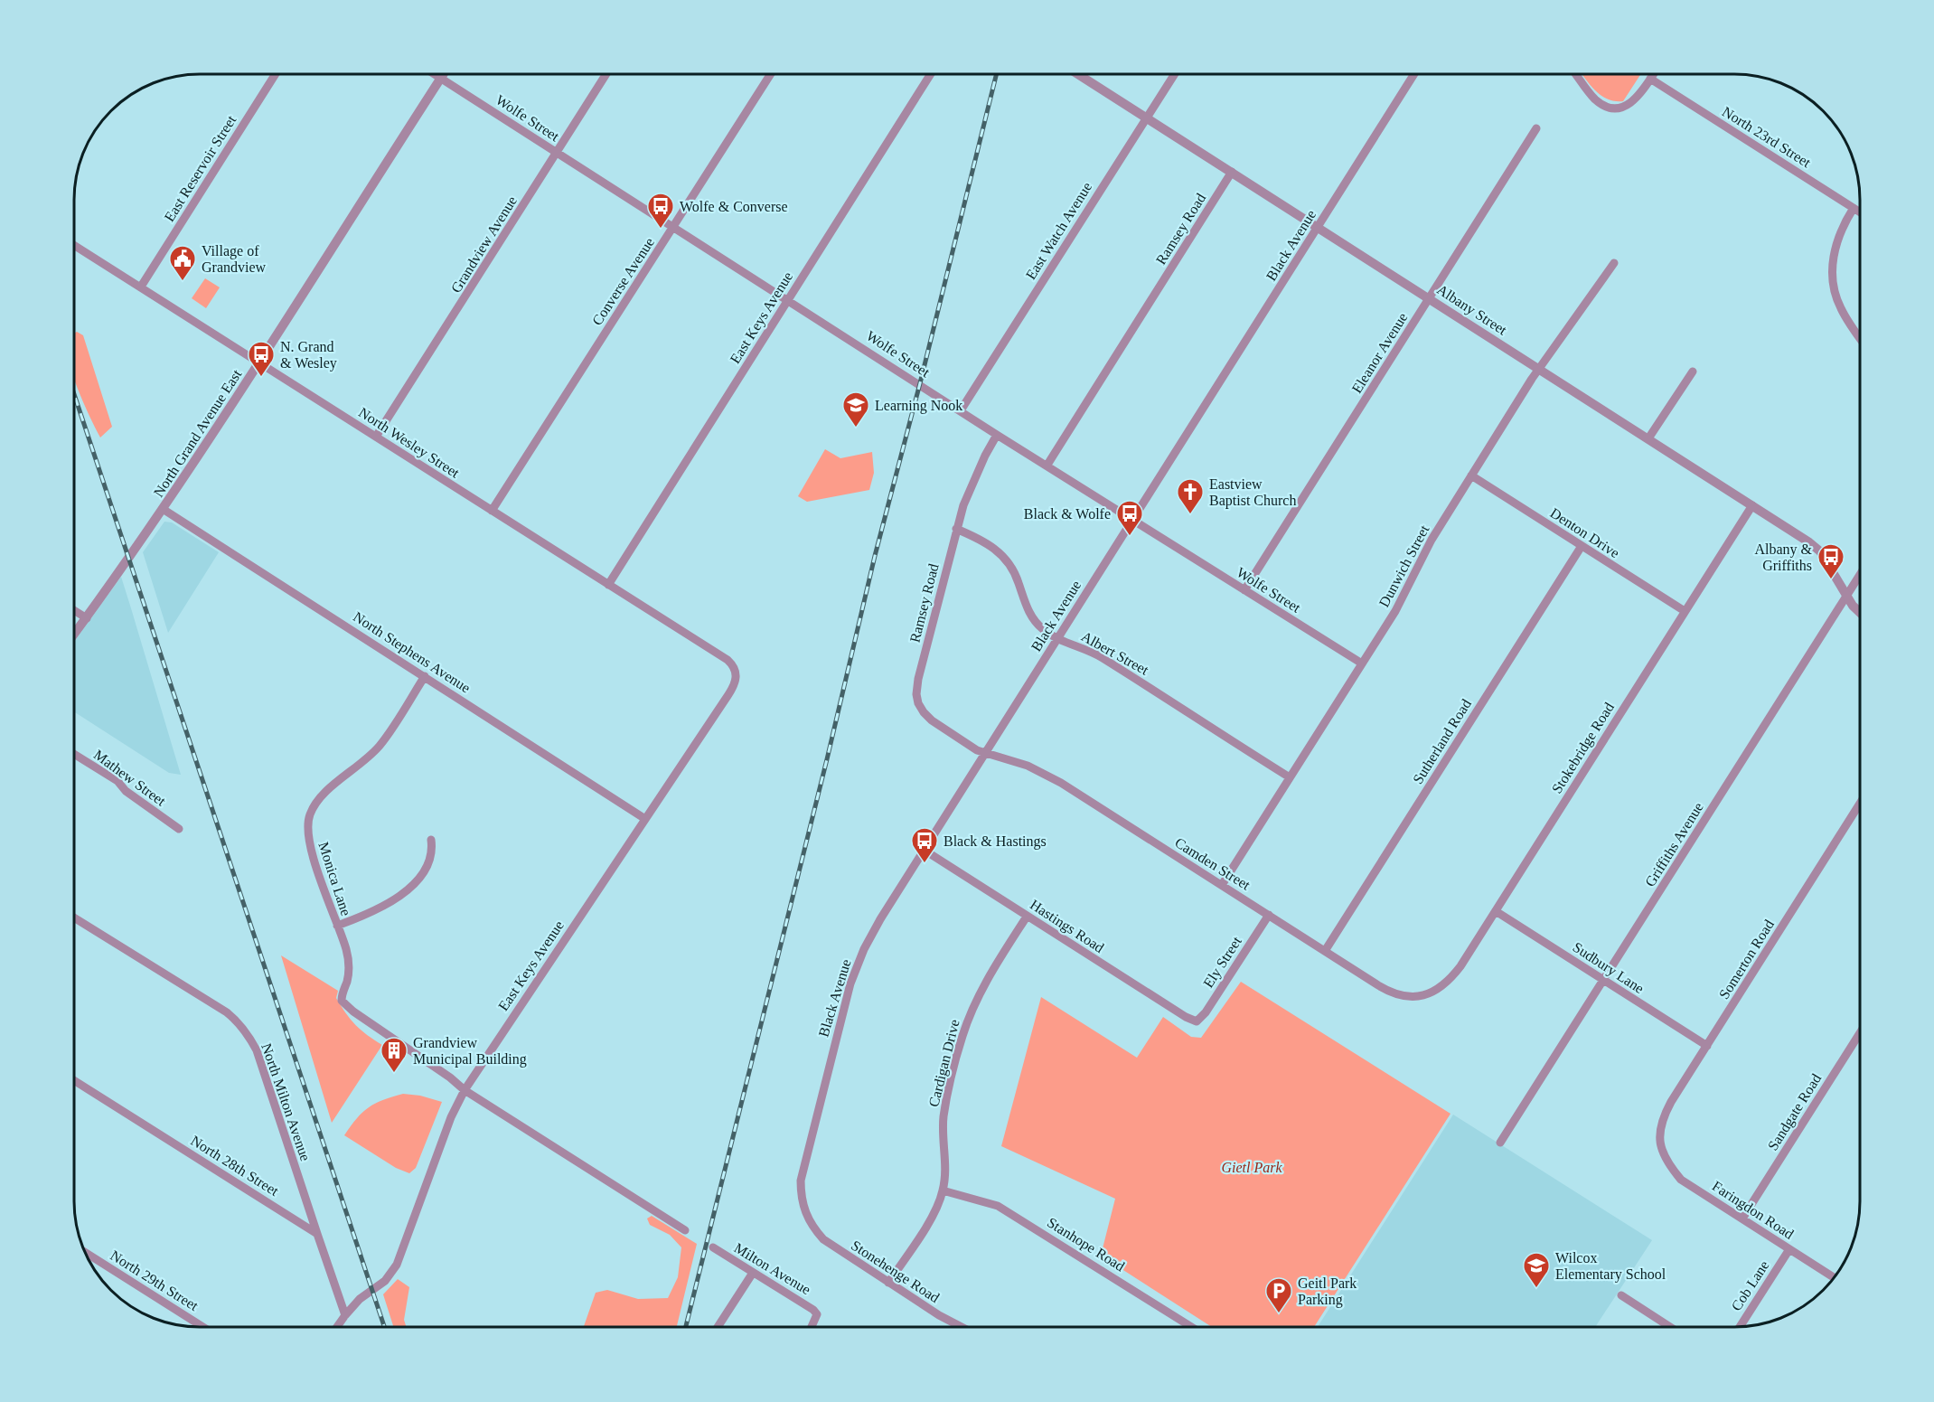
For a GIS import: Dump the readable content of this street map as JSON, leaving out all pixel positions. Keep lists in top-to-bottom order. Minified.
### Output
{"streets":{"street":["Wolfe Street","North 23rd Street","East Reservoir Street","Ramsey Road","East Watch Avenue","Grandview Avenue","Black Avenue","Converse Avenue","Albany Street","East Keys Avenue","Eleanor Avenue","North Grand Avenue East","North Wesley Street","Denton Drive","Dunwich Street","North Stephens Avenue","Albert Street","Sutherland Road","Stokebridge Road","Mathew Street","Griffiths Avenue","Camden Street","Monica Lane","Hastings Road","Somerton Road","Ely Street","Sudbury Lane","Cardigan Drive","North Milton Avenue","Sandgate Road","North 28th Street","Faringdon Road","Stanhope Road","Milton Avenue","Stonehenge Road","North 29th Street","Cob Lane"]},"crossings":[["Wolfe Street","Ramsey Road"],["Wolfe Street","East Watch Avenue"],["Wolfe Street","Grandview Avenue"],["Wolfe Street","Black Avenue"],["Wolfe Street","Converse Avenue"],["Wolfe Street","East Keys Avenue"],["Wolfe Street","Eleanor Avenue"],["Wolfe Street","North Grand Avenue East"],["Wolfe Street","Dunwich Street"],["East Reservoir Street","North Wesley Street"],["Ramsey Road","Black Avenue"],["Ramsey Road","Albany Street"],["Ramsey Road","Albert Street"],["Ramsey Road","Camden Street"],["East Watch Avenue","Albany Street"],["Grandview Avenue","North Wesley Street"],["Black Avenue","Albany Street"],["Black Avenue","Albert Street"],["Black Avenue","Camden Street"],["Black Avenue","Hastings Road"],["Black Avenue","Stonehenge Road"],["Converse Avenue","North Wesley Street"],["Albany Street","Eleanor Avenue"],["Albany Street","Dunwich Street"],["Albany Street","Stokebridge Road"],["Albany Street","Griffiths Avenue"],["East Keys Avenue","North Wesley Street"],["East Keys Avenue","North Stephens Avenue"],["East Keys Avenue","Monica Lane"],["North Grand Avenue East","North Wesley Street"],["North Grand Avenue East","North Stephens Avenue"],["Denton Drive","Dunwich Street"],["Denton Drive","Sutherland Road"],["Denton Drive","Stokebridge Road"],["Dunwich Street","Albert Street"],["Dunwich Street","Camden Street"],["North Stephens Avenue","Monica Lane"],["Sutherland Road","Camden Street"],["Stokebridge Road","Camden Street"],["Stokebridge Road","Sudbury Lane"],["Griffiths Avenue","Sudbury Lane"],["Camden Street","Ely Street"],["Hastings Road","Ely Street"],["Hastings Road","Cardigan Drive"],["Somerton Road","Sudbury Lane"],["Somerton Road","Faringdon Road"],["Cardigan Drive","Stanhope Road"],["Cardigan Drive","Stonehenge Road"],["North Milton Avenue","North 28th Street"],["Sandgate Road","Faringdon Road"],["Faringdon Road","Cob Lane"]],"parks":["Gietl Park"],"places":{"bus stop":["Wolfe & Converse","N. Grand & Wesley","Black & Wolfe","Albany & Griffiths","Black & Hastings"],"public building":["Village of Grandview"],"school or university":["Learning Nook","Wilcox Elementary School"],"church":["Eastview Baptist Church"],"building":["Grandview Municipal Building"],"parking":["Geitl Park Parking"]}}
